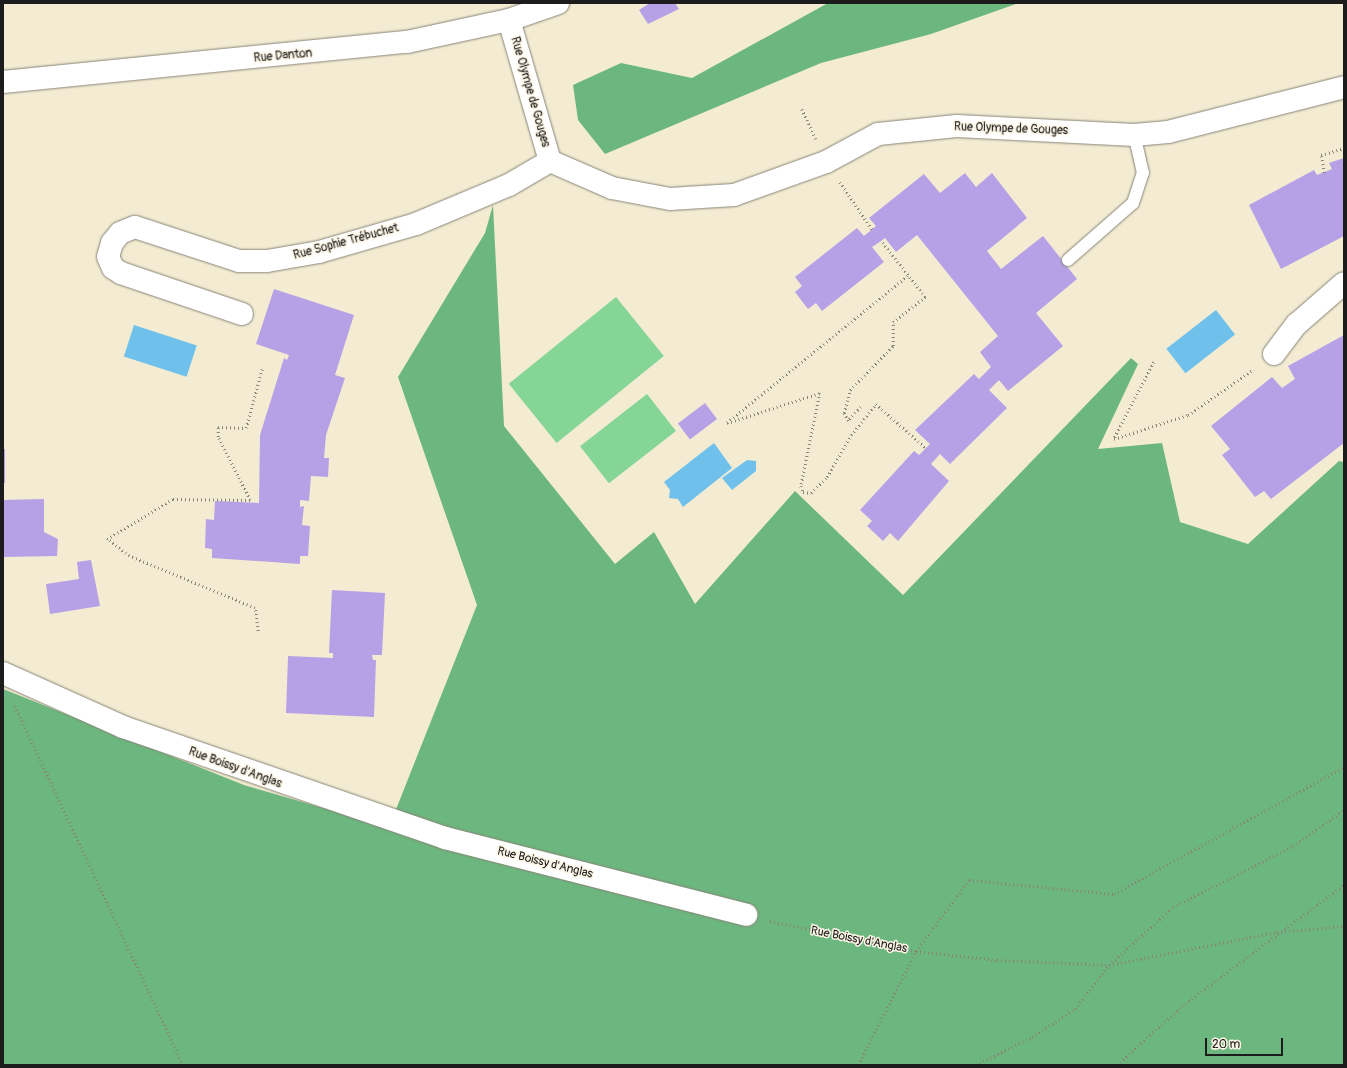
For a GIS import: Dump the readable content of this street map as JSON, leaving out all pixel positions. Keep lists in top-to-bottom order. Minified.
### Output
{"streets":{"street":["Rue Danton","Rue Olympe de Gouges","Rue Sophie Trébuchet","Rue Boissy d'Anglas"]},"crossings":[["Rue Danton","Rue Olympe de Gouges"],["Rue Olympe de Gouges","Rue Sophie Trébuchet"]],"scale_bar":"20 m"}
